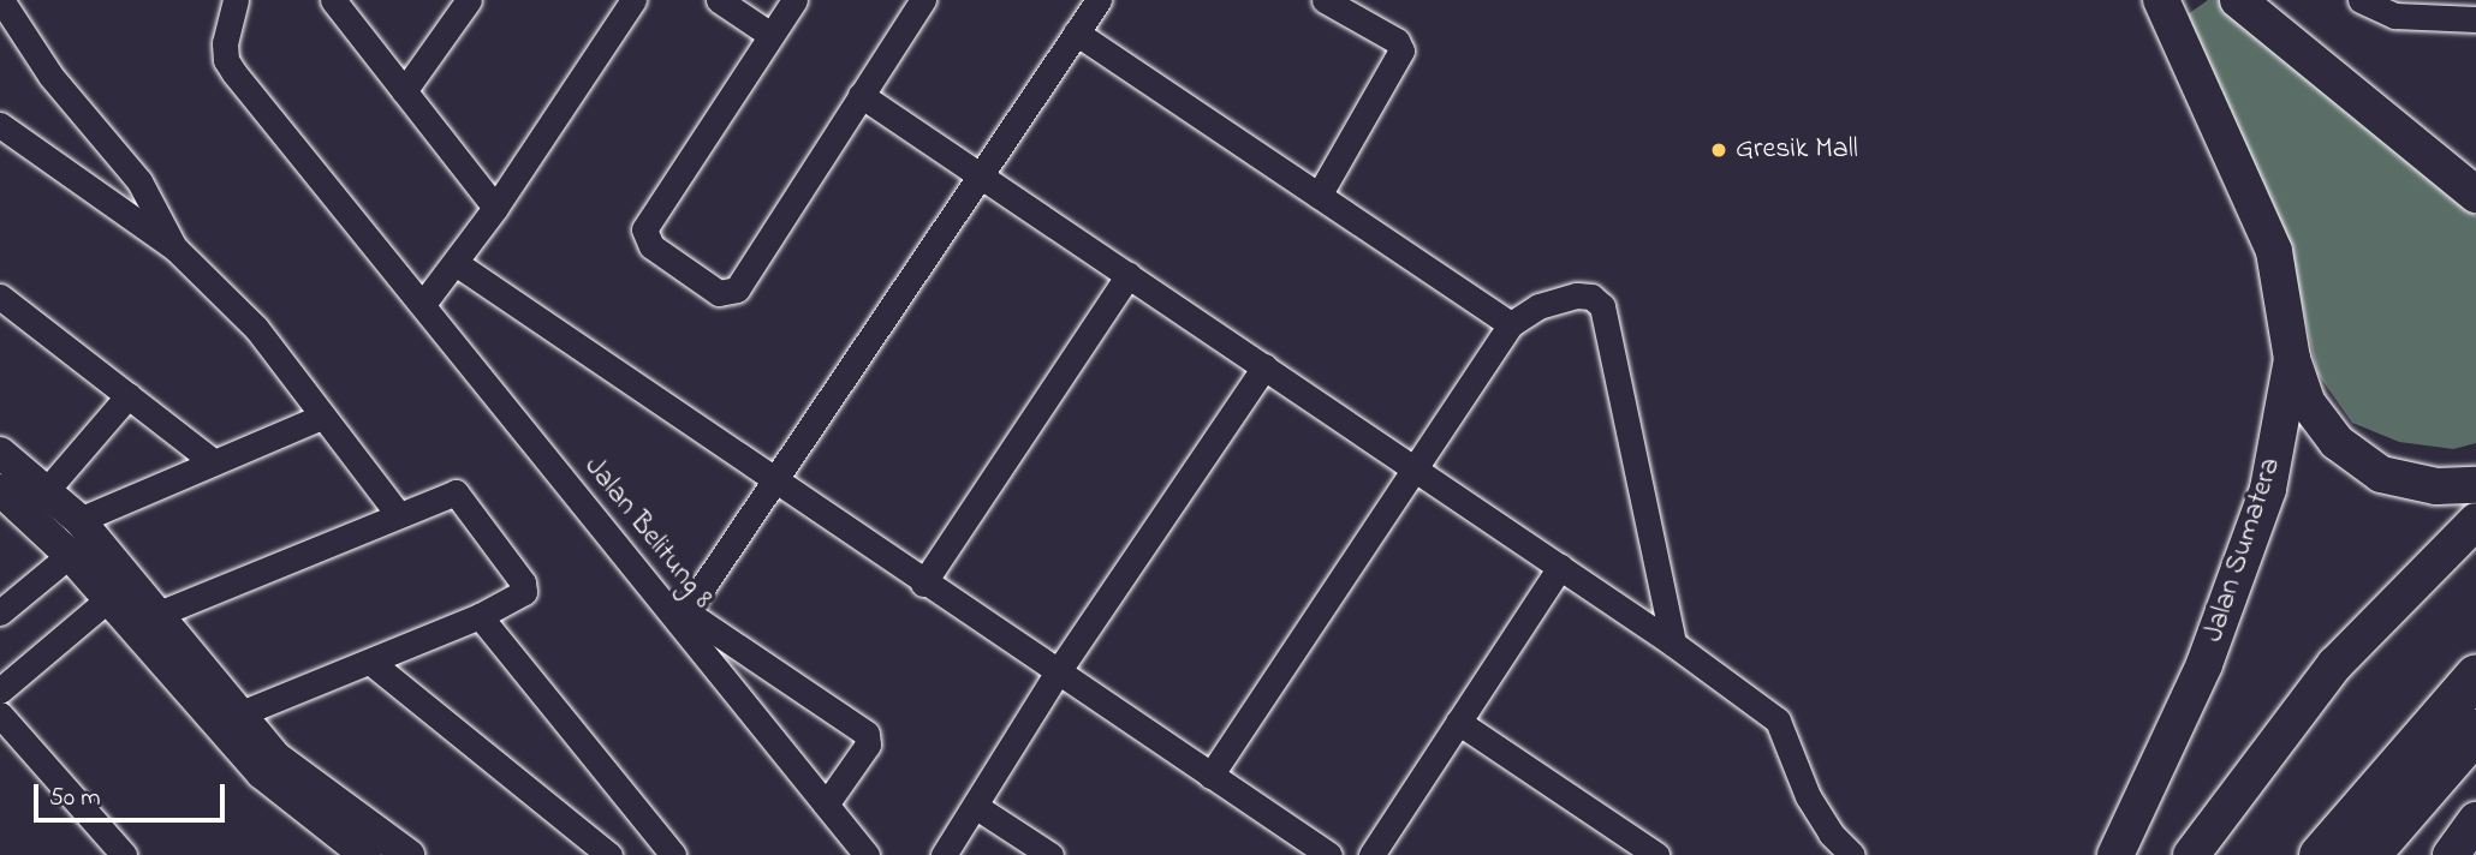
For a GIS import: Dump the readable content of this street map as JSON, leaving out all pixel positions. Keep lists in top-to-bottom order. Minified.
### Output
{"streets":{"main road":["Jalan Sumatera"],"street":["Jalan Belitung 8"]},"places":["Gresik Mall"],"scale_bar":"50 m"}
